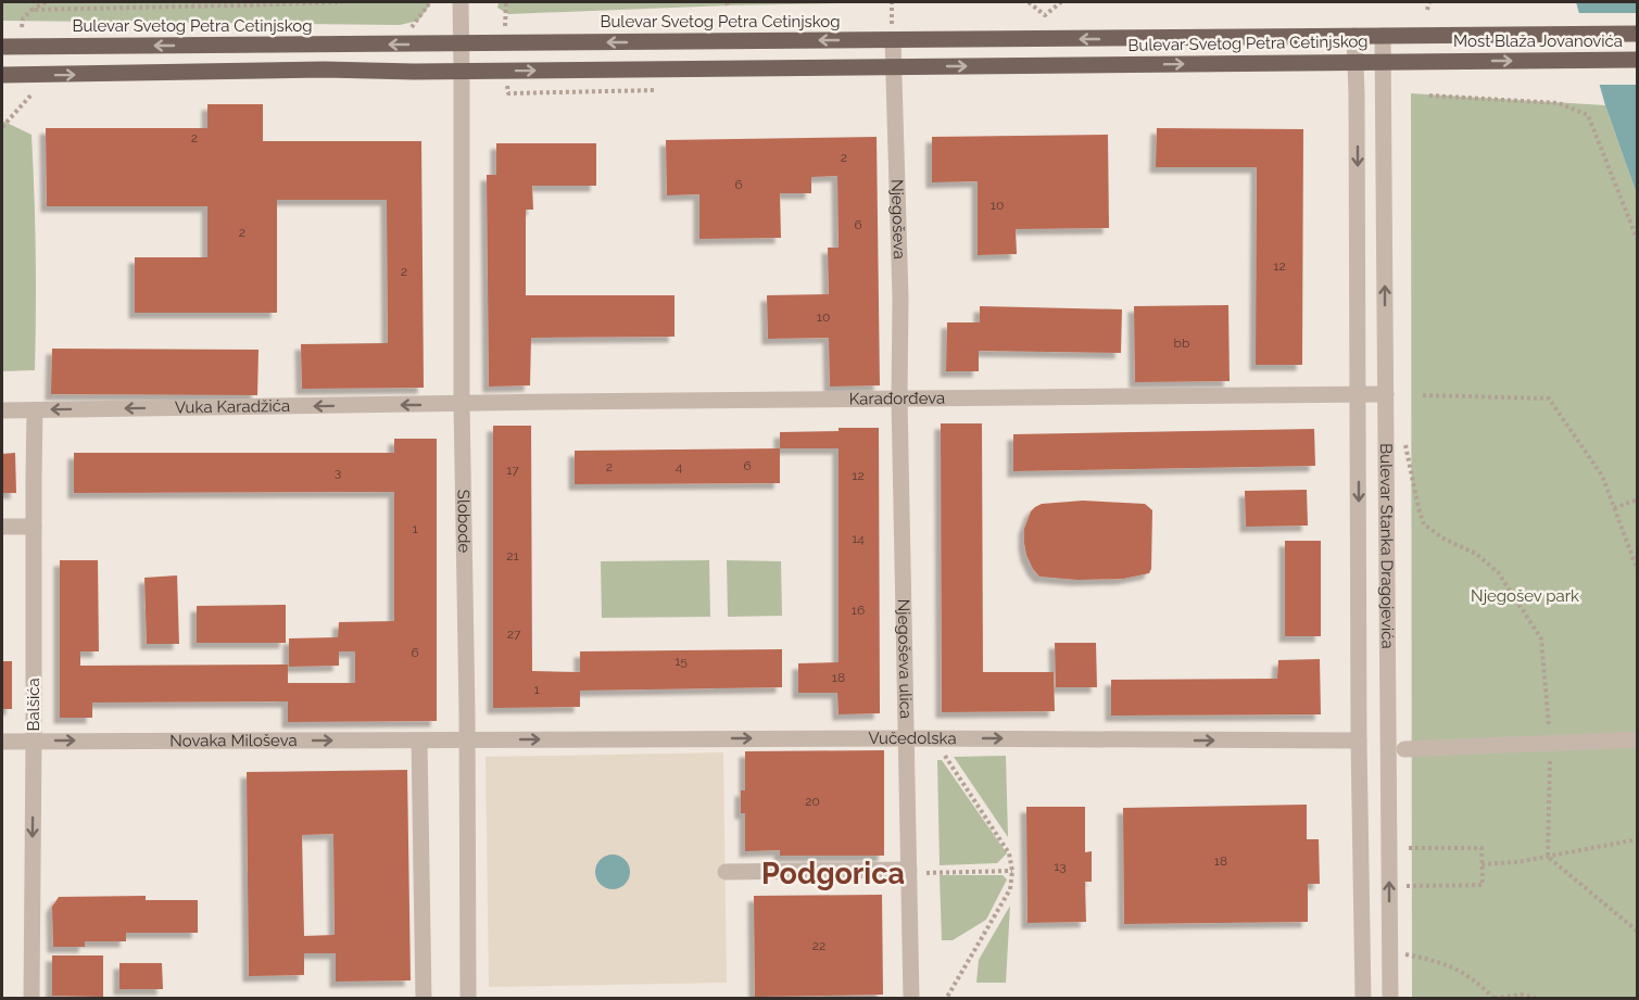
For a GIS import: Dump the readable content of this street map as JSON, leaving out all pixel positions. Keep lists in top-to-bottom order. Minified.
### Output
{"streets":{"main road":["Bulevar Svetog Petra Cetinjskog","Most Blaža Jovanovića"],"street":["Njegoševa","Karađorđeva","Vuka Karadžića","Slobode","Bulevar Stanka Dragojevića","Njegoševa ulica","Balšića","Vučedolska","Novaka Miloševa"]},"crossings":[["Bulevar Svetog Petra Cetinjskog","Most Blaža Jovanovića"],["Bulevar Svetog Petra Cetinjskog","Njegoševa"],["Bulevar Svetog Petra Cetinjskog","Slobode"],["Bulevar Svetog Petra Cetinjskog","Bulevar Stanka Dragojevića"],["Njegoševa","Karađorđeva"],["Njegoševa","Njegoševa ulica"],["Karađorđeva","Vuka Karadžića"],["Karađorđeva","Slobode"],["Karađorđeva","Bulevar Stanka Dragojevića"],["Karađorđeva","Njegoševa ulica"],["Vuka Karadžića","Slobode"],["Vuka Karadžića","Balšića"],["Slobode","Vučedolska"],["Slobode","Novaka Miloševa"],["Bulevar Stanka Dragojevića","Vučedolska"],["Njegoševa ulica","Vučedolska"],["Balšića","Novaka Miloševa"],["Vučedolska","Novaka Miloševa"]],"one_way":["Vuka Karadžića","Balšića","Vučedolska","Novaka Miloševa"],"districts":["Podgorica"],"parks":["Njegošev park"],"house_numbers":["2","2","6","10","6","2","12","2","10","bb","6","2","4","17","3","12","1","14","21","16","27","6","15","18","1","20","18","13","22"]}
